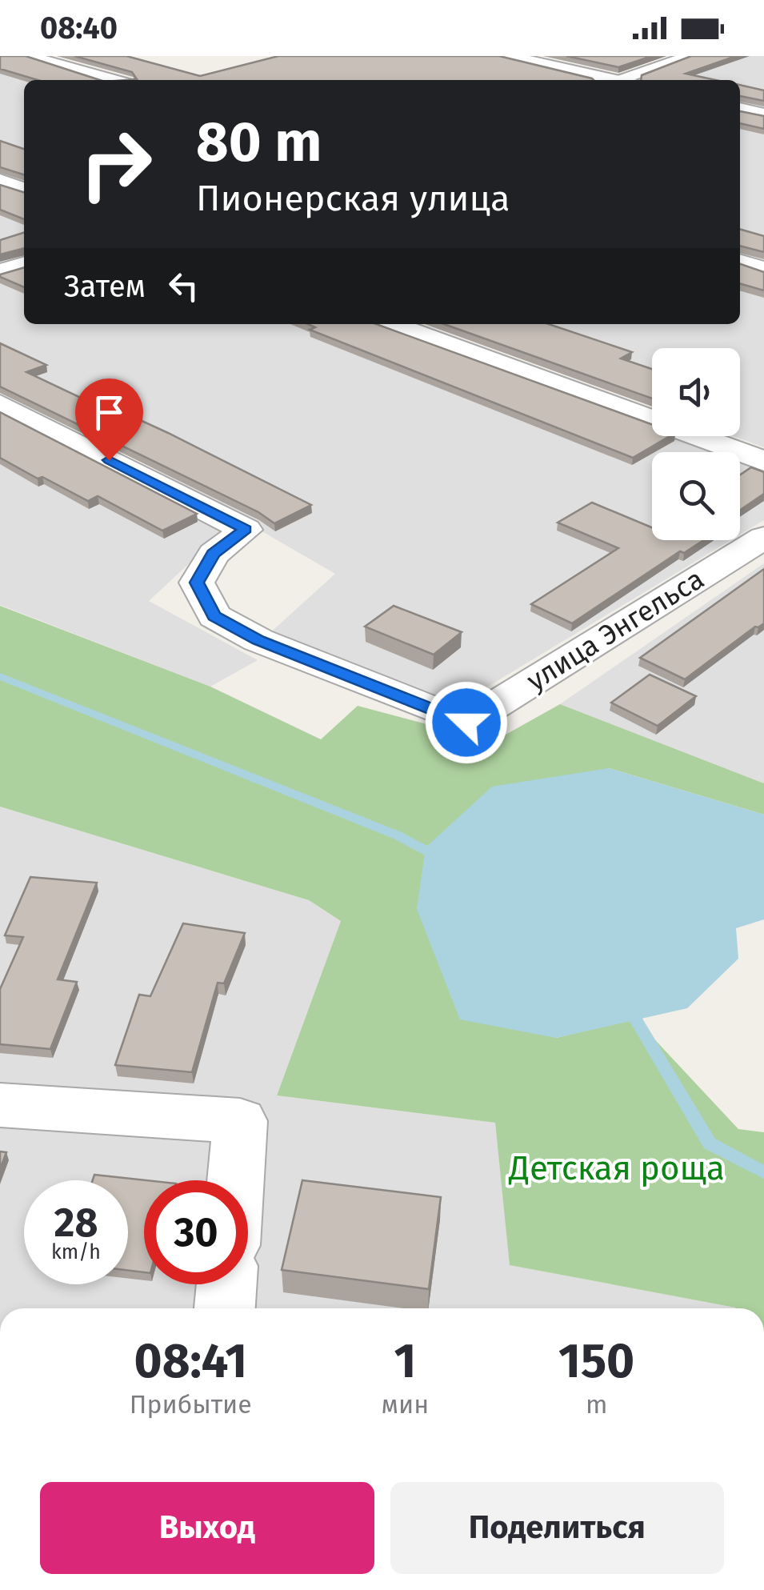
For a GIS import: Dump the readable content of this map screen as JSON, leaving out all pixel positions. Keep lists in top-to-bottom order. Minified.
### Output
{"streets":{"street":["улица Энгельса"]},"parks":["Детская роща"],"page":{"status":"08:40","turn":["80 m","Пионерская улица"],"then":"Затем","speed":"28 km/h","limit":"30","eta":["08:41","Прибытие","1","мин","150","m"],"buttons":["Выход","Поделиться"]}}
